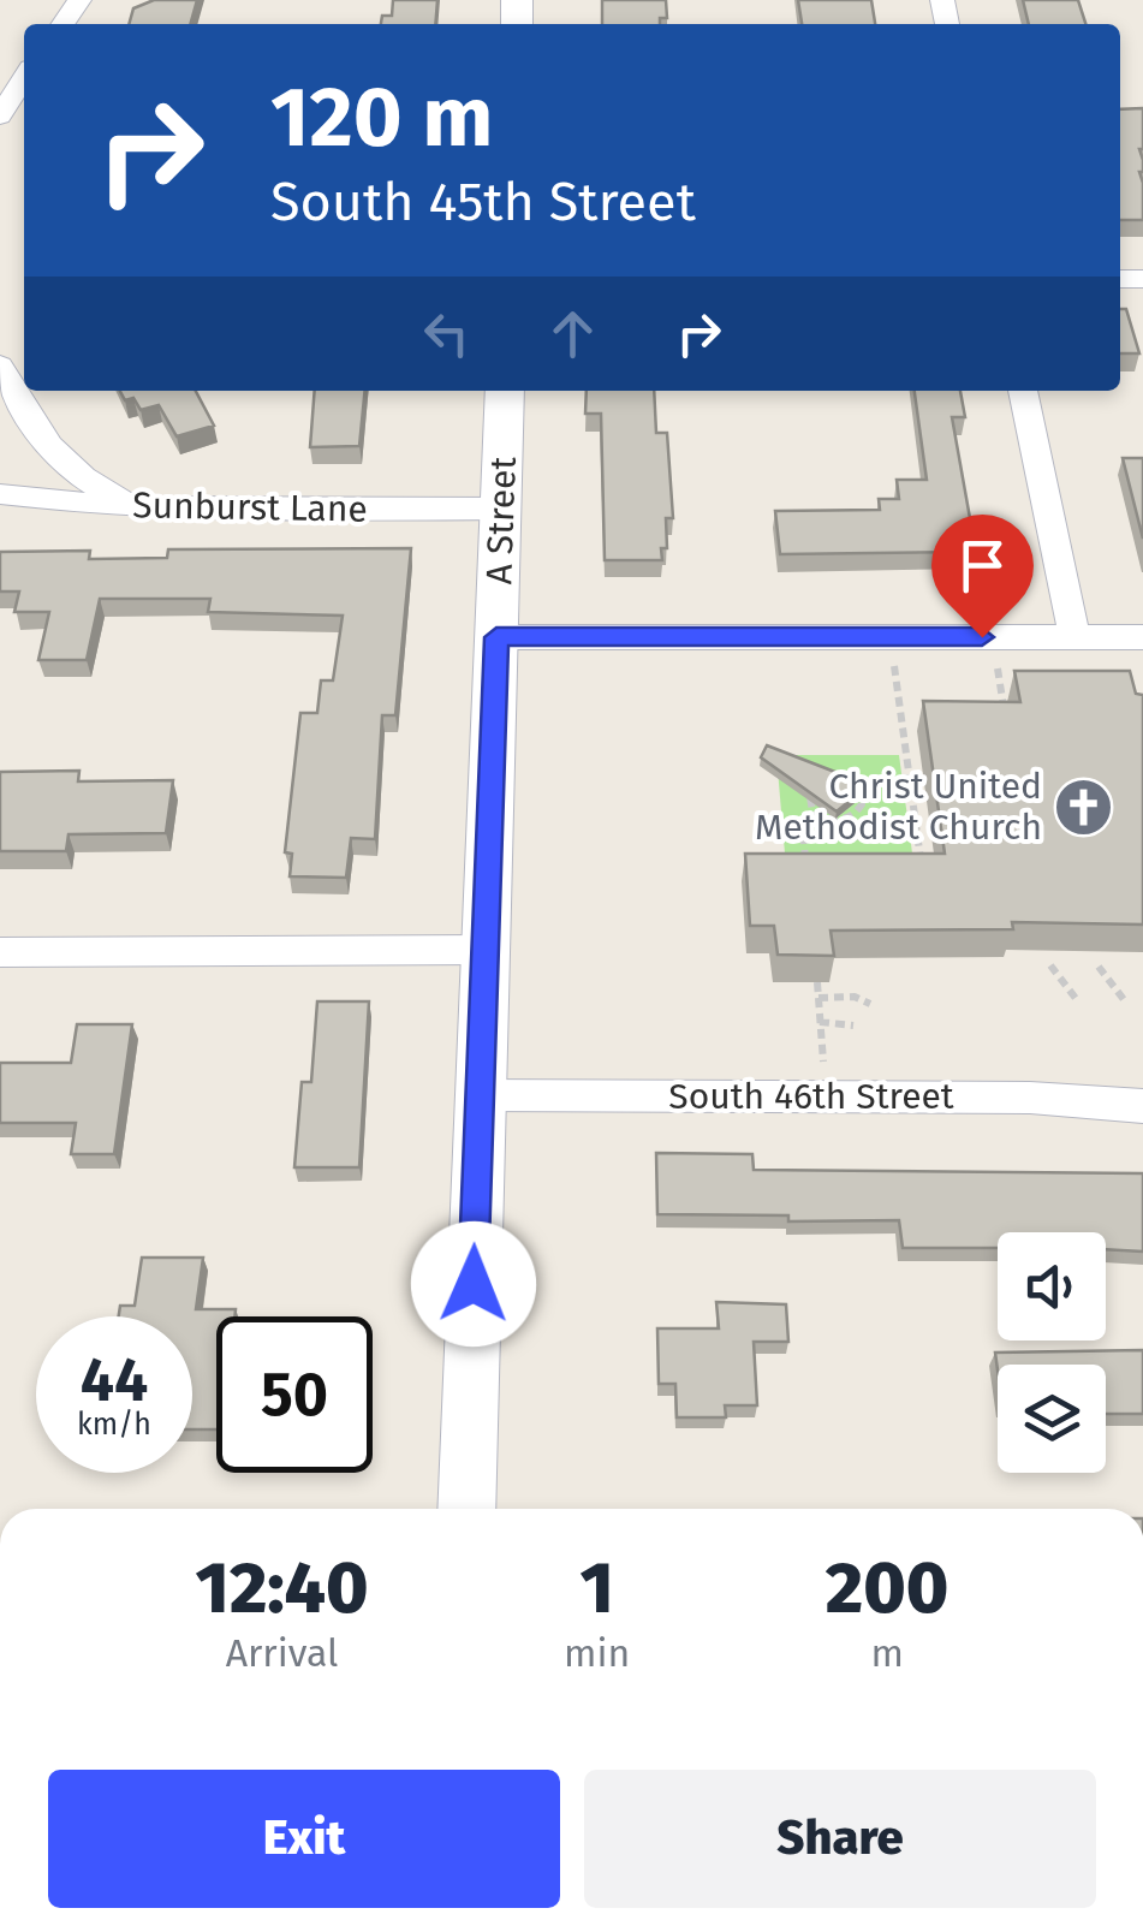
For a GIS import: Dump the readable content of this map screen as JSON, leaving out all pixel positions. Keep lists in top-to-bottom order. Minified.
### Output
{"streets":{"main road":["A Street"],"street":["Sunburst Lane","South 46th Street"]},"crossings":[["Sunburst Lane","A Street"],["A Street","South 46th Street"]],"places":{"church":["Christ United Methodist Church"]},"page":{"turn":["120 m","South 45th Street"],"speed":"44 km/h","limit":"50","eta":["12:40","Arrival","1","min","200","m"],"buttons":["Exit","Share"]}}
